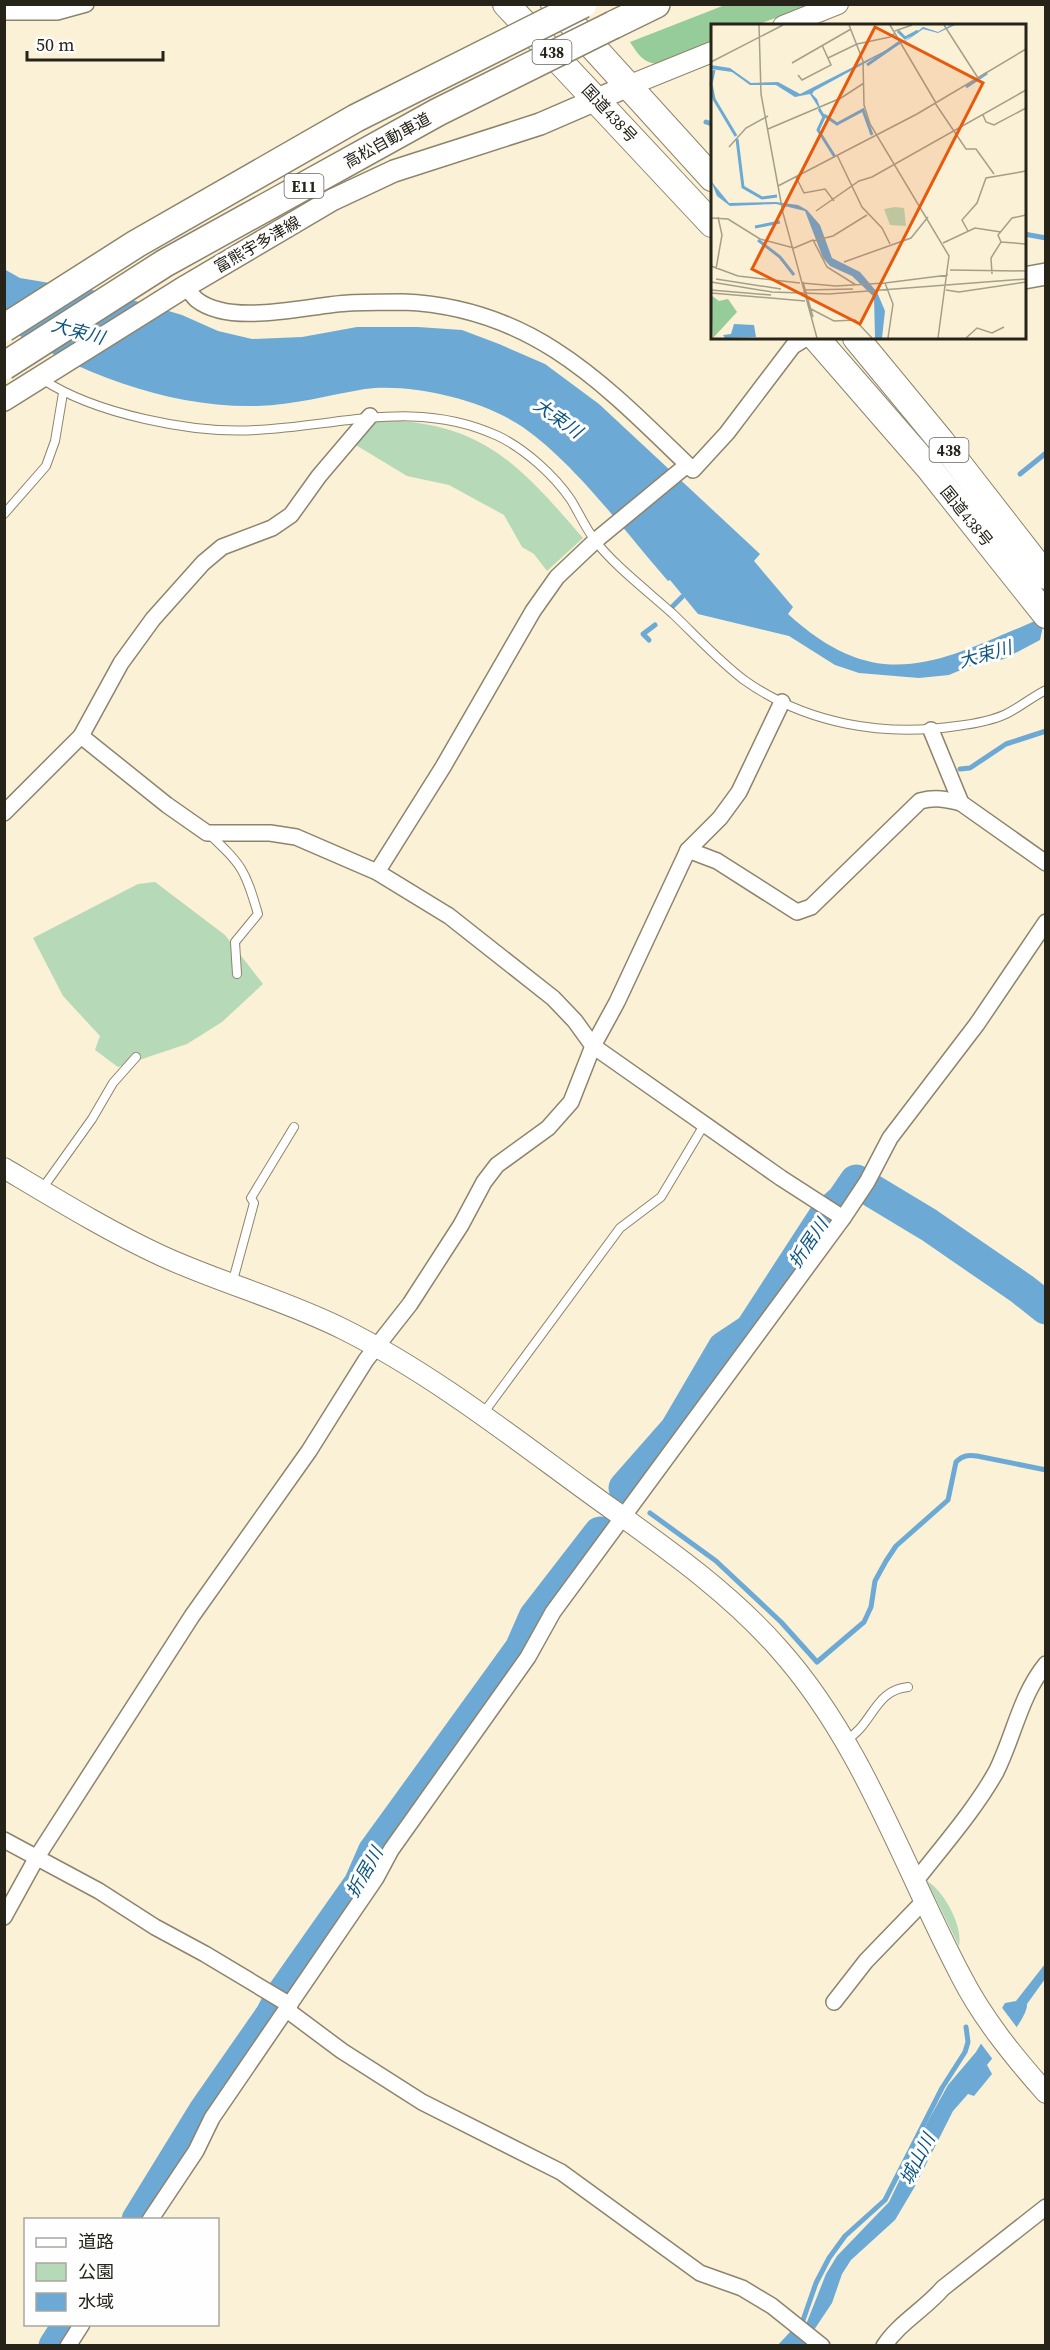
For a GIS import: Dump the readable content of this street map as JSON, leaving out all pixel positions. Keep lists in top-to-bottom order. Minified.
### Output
{"streets":{"highway":["438","国道438号","高松自動車道","E11"],"main road":["富熊宇多津線"]},"crossings":[["国道438号","富熊宇多津線"]],"water":["大束川","折居川","城山川"],"legend":["道路","公園","水域"],"scale_bar":"50 m"}
